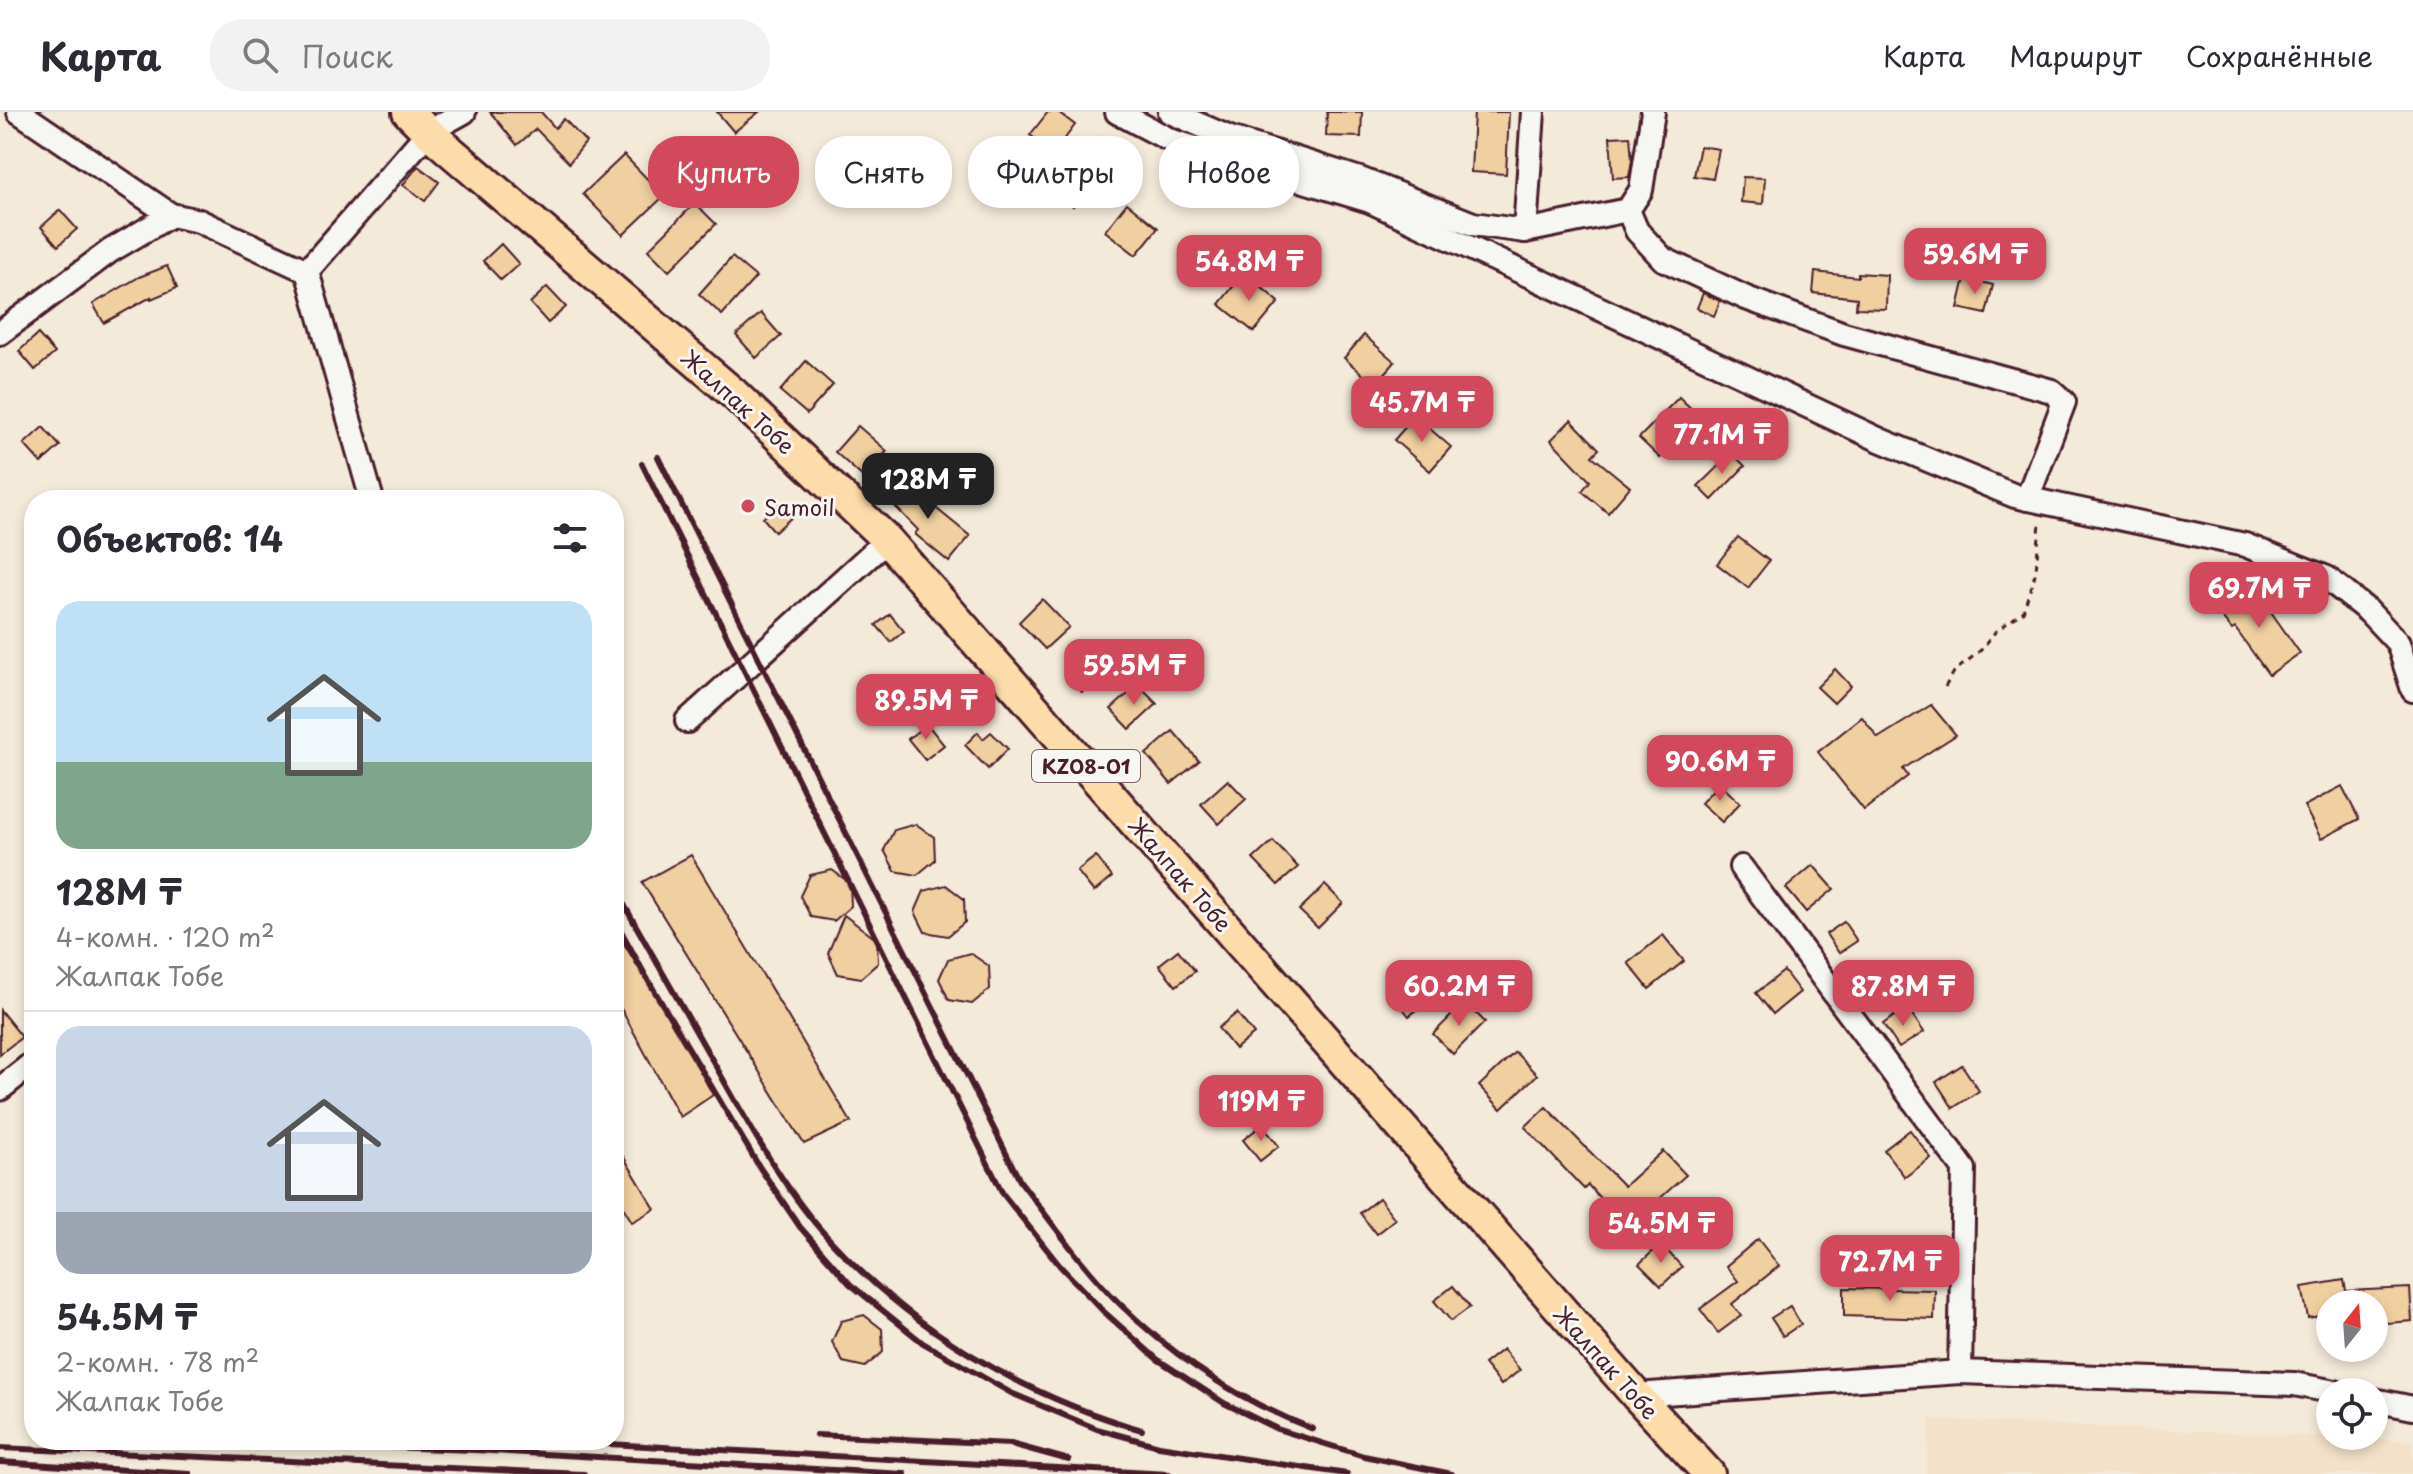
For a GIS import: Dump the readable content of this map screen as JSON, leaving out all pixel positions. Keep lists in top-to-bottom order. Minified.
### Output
{"streets":{"main road":["Жалпак Тобе","KZ08-01"]},"places":["Samoil"],"north":"top","page":{"header":"Карта","search":"Поиск","nav":["Карта","Маршрут","Сохранённые"],"chip":["Купить","Снять","Фильтры","Новое"],"price":["59.6M ₸","54.8M ₸","45.7M ₸","77.1M ₸","128M ₸","69.7M ₸","59.5M ₸","89.5M ₸","90.6M ₸","60.2M ₸","87.8M ₸","119M ₸","54.5M ₸","72.7M ₸"],"heading":"Объектов: 14","list":[{"name":"128M ₸","note":"4-комн. · 120 m² · Жалпак Тобе"},{"name":"54.5M ₸","note":"2-комн. · 78 m² · Жалпак Тобе"}]}}
